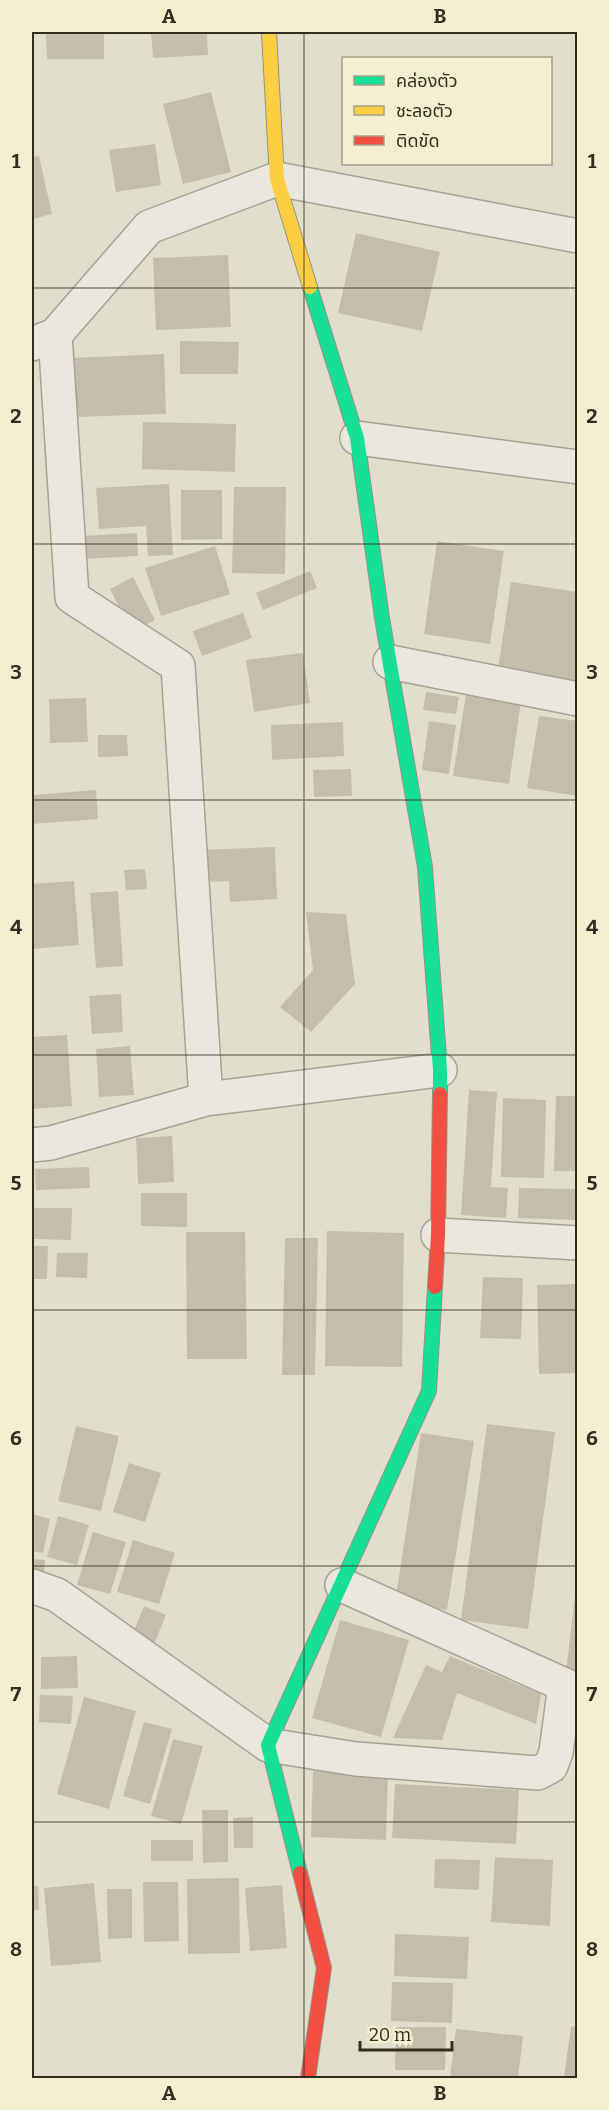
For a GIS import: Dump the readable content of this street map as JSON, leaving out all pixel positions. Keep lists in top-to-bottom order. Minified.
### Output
{"legend":["คล่องตัว","ชะลอตัว","ติดขัด"],"scale_bar":"20 m","grid":{"columns":["A","B"],"rows":["1","2","3","4","5","6","7","8"]}}
